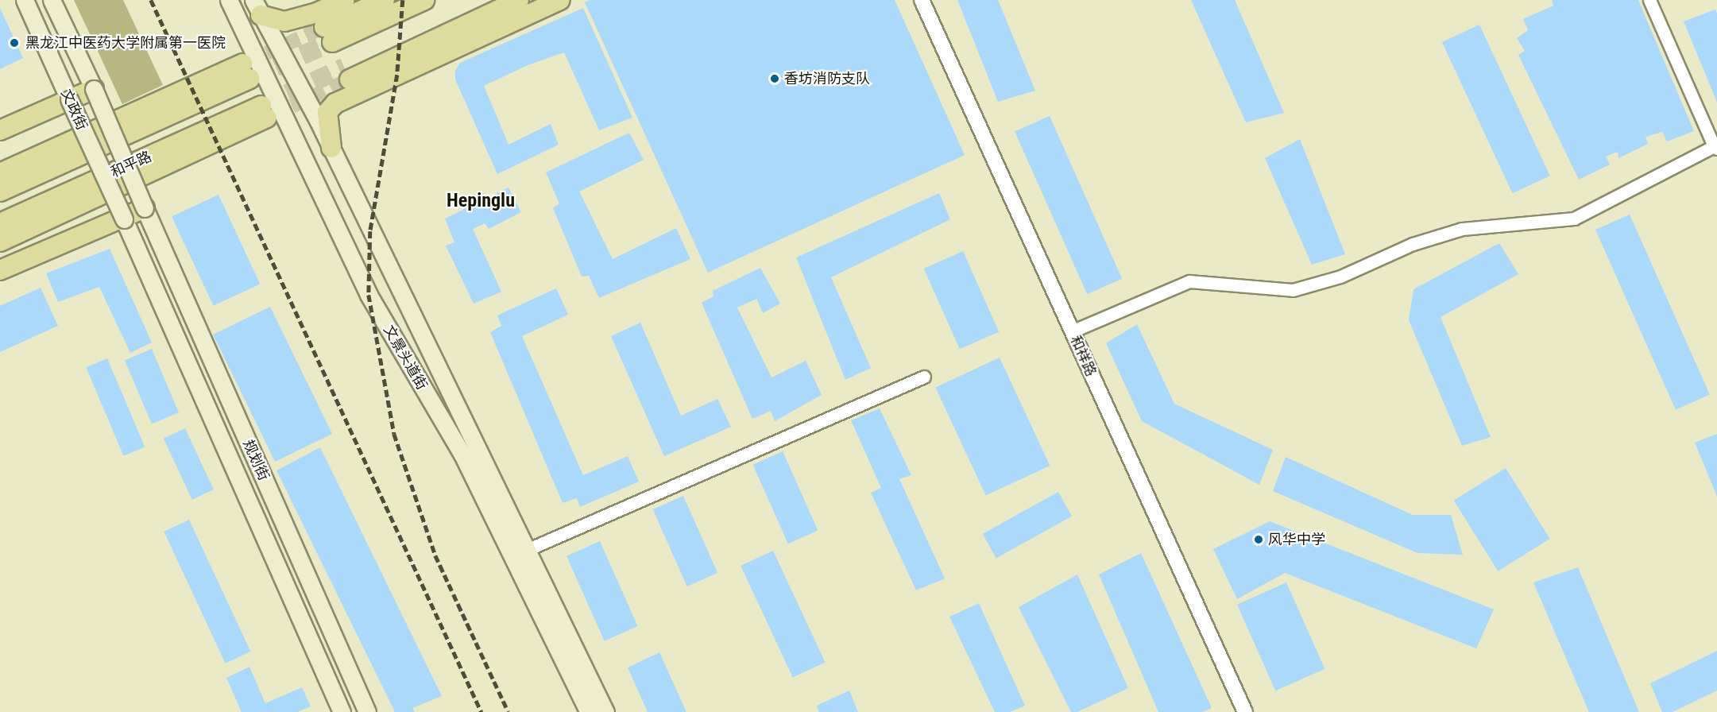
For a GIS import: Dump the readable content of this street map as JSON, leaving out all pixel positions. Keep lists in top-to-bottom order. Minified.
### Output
{"streets":{"main road":["文政街","和平路","文景头道街","规划街"],"street":["和祥路"]},"crossings":[["文政街","规划街"]],"districts":["Hepinglu"],"places":["黑龙江中医药大学附属第一医院","香坊消防支队","风华中学"]}
